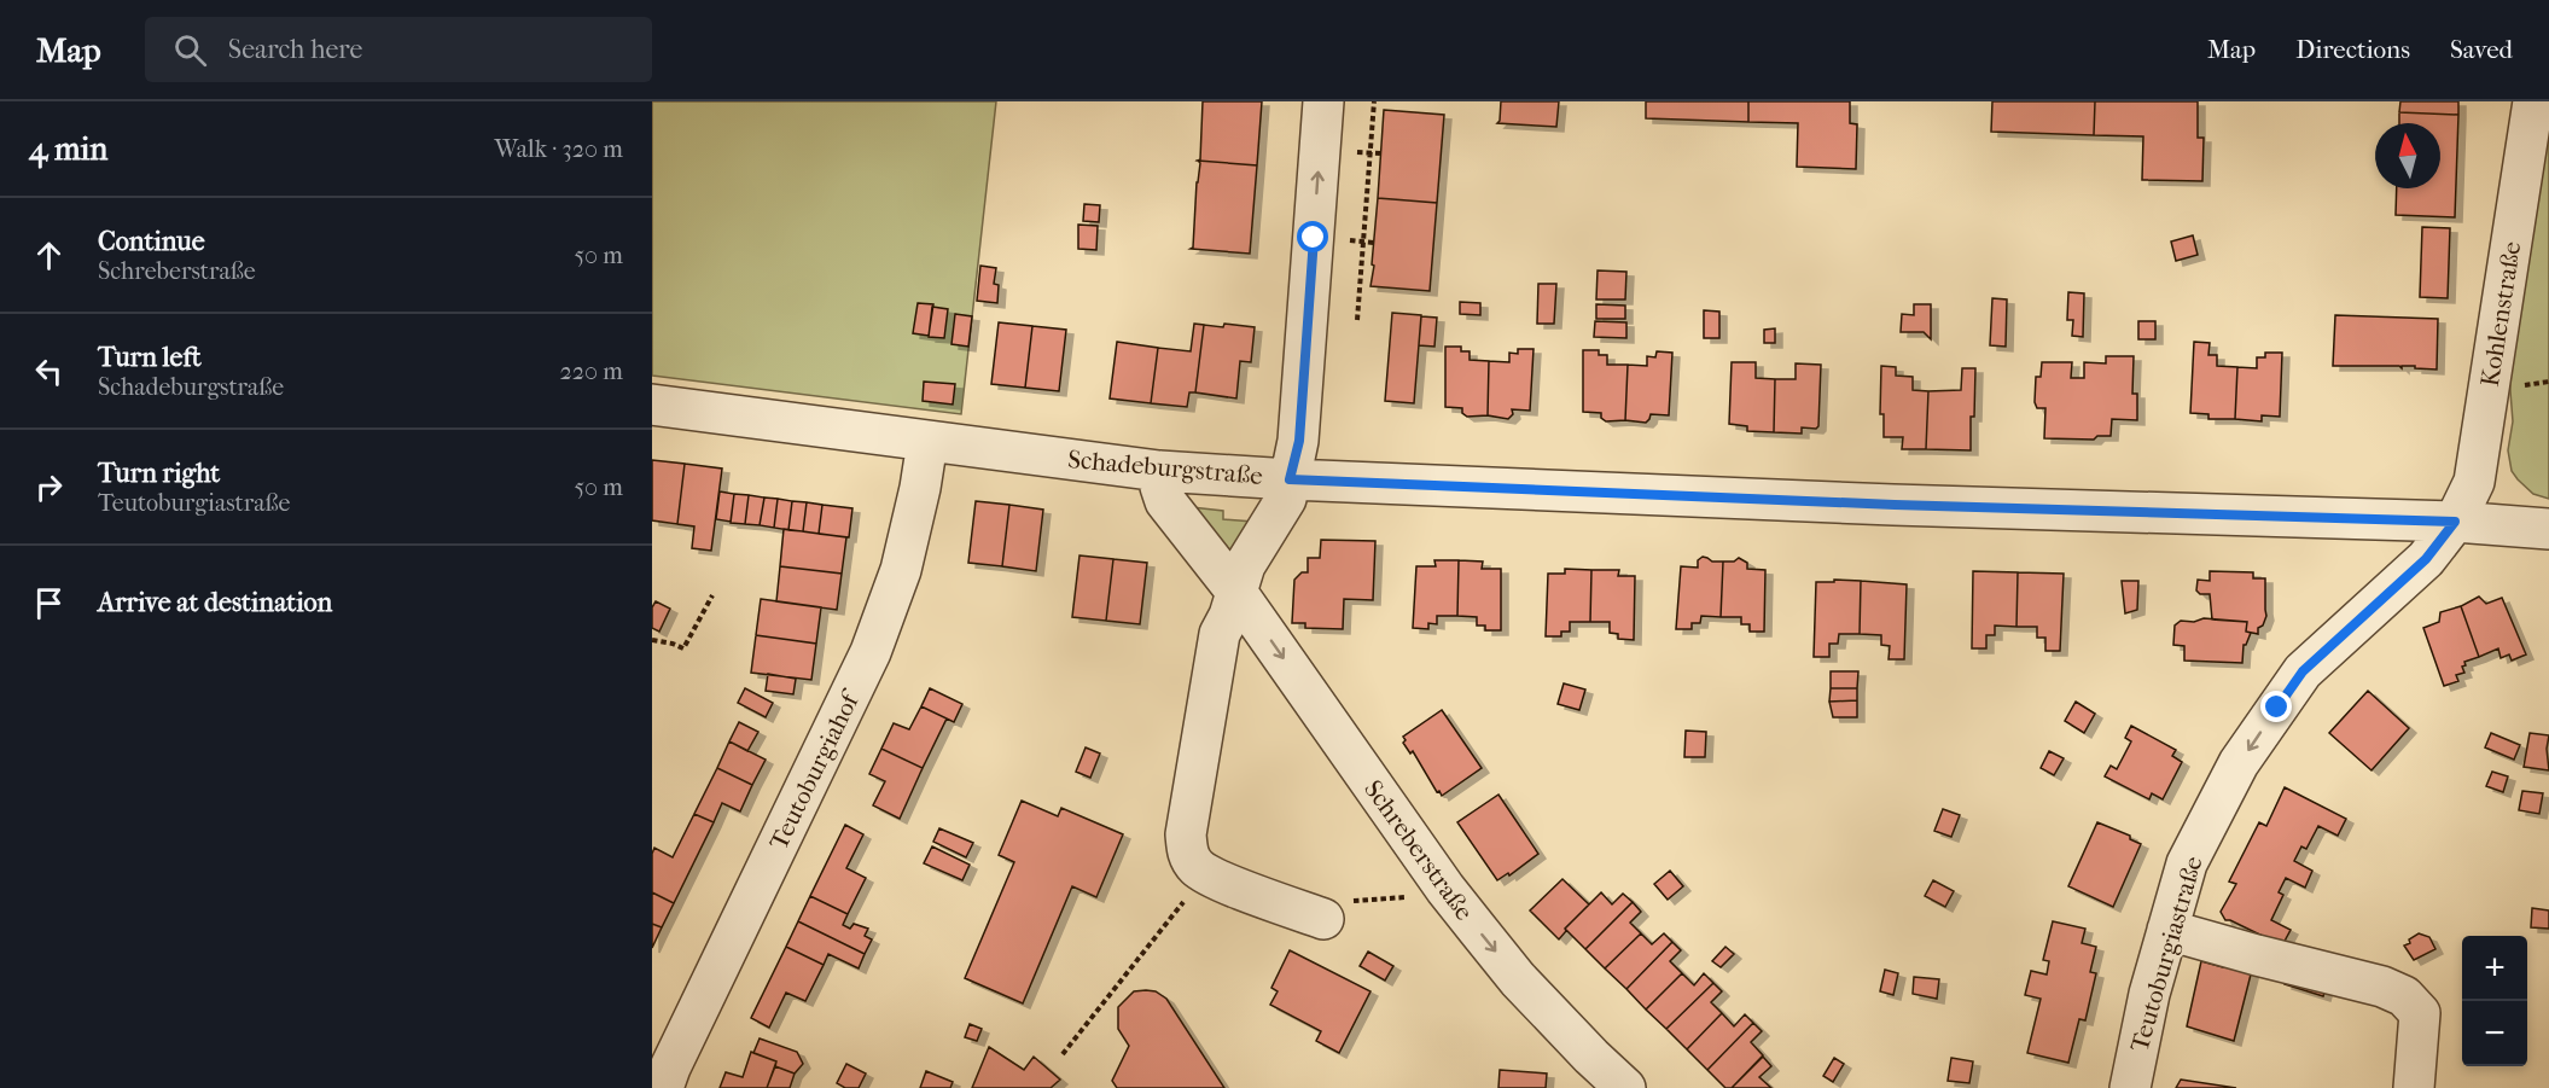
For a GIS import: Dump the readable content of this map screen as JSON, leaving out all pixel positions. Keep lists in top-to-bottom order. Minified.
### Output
{"streets":{"street":["Kohlenstraße","Schadeburgstraße","Teutoburgiahof","Schreberstraße","Teutoburgiastraße"]},"crossings":[["Kohlenstraße","Schadeburgstraße"],["Kohlenstraße","Teutoburgiastraße"],["Schadeburgstraße","Teutoburgiahof"],["Schadeburgstraße","Schreberstraße"],["Schadeburgstraße","Teutoburgiastraße"]],"one_way":["Schreberstraße","Teutoburgiastraße"],"north":"top","page":{"header":"Map","search":"Search here","nav":["Map","Directions","Saved"],"heading":["4 min","Walk · 320 m"],"list":[["Continue","Schreberstraße","50 m"],["Turn left","Schadeburgstraße","220 m"],["Turn right","Teutoburgiastraße","50 m"],"Arrive at destination"],"map_buttons":["+","−"]}}
